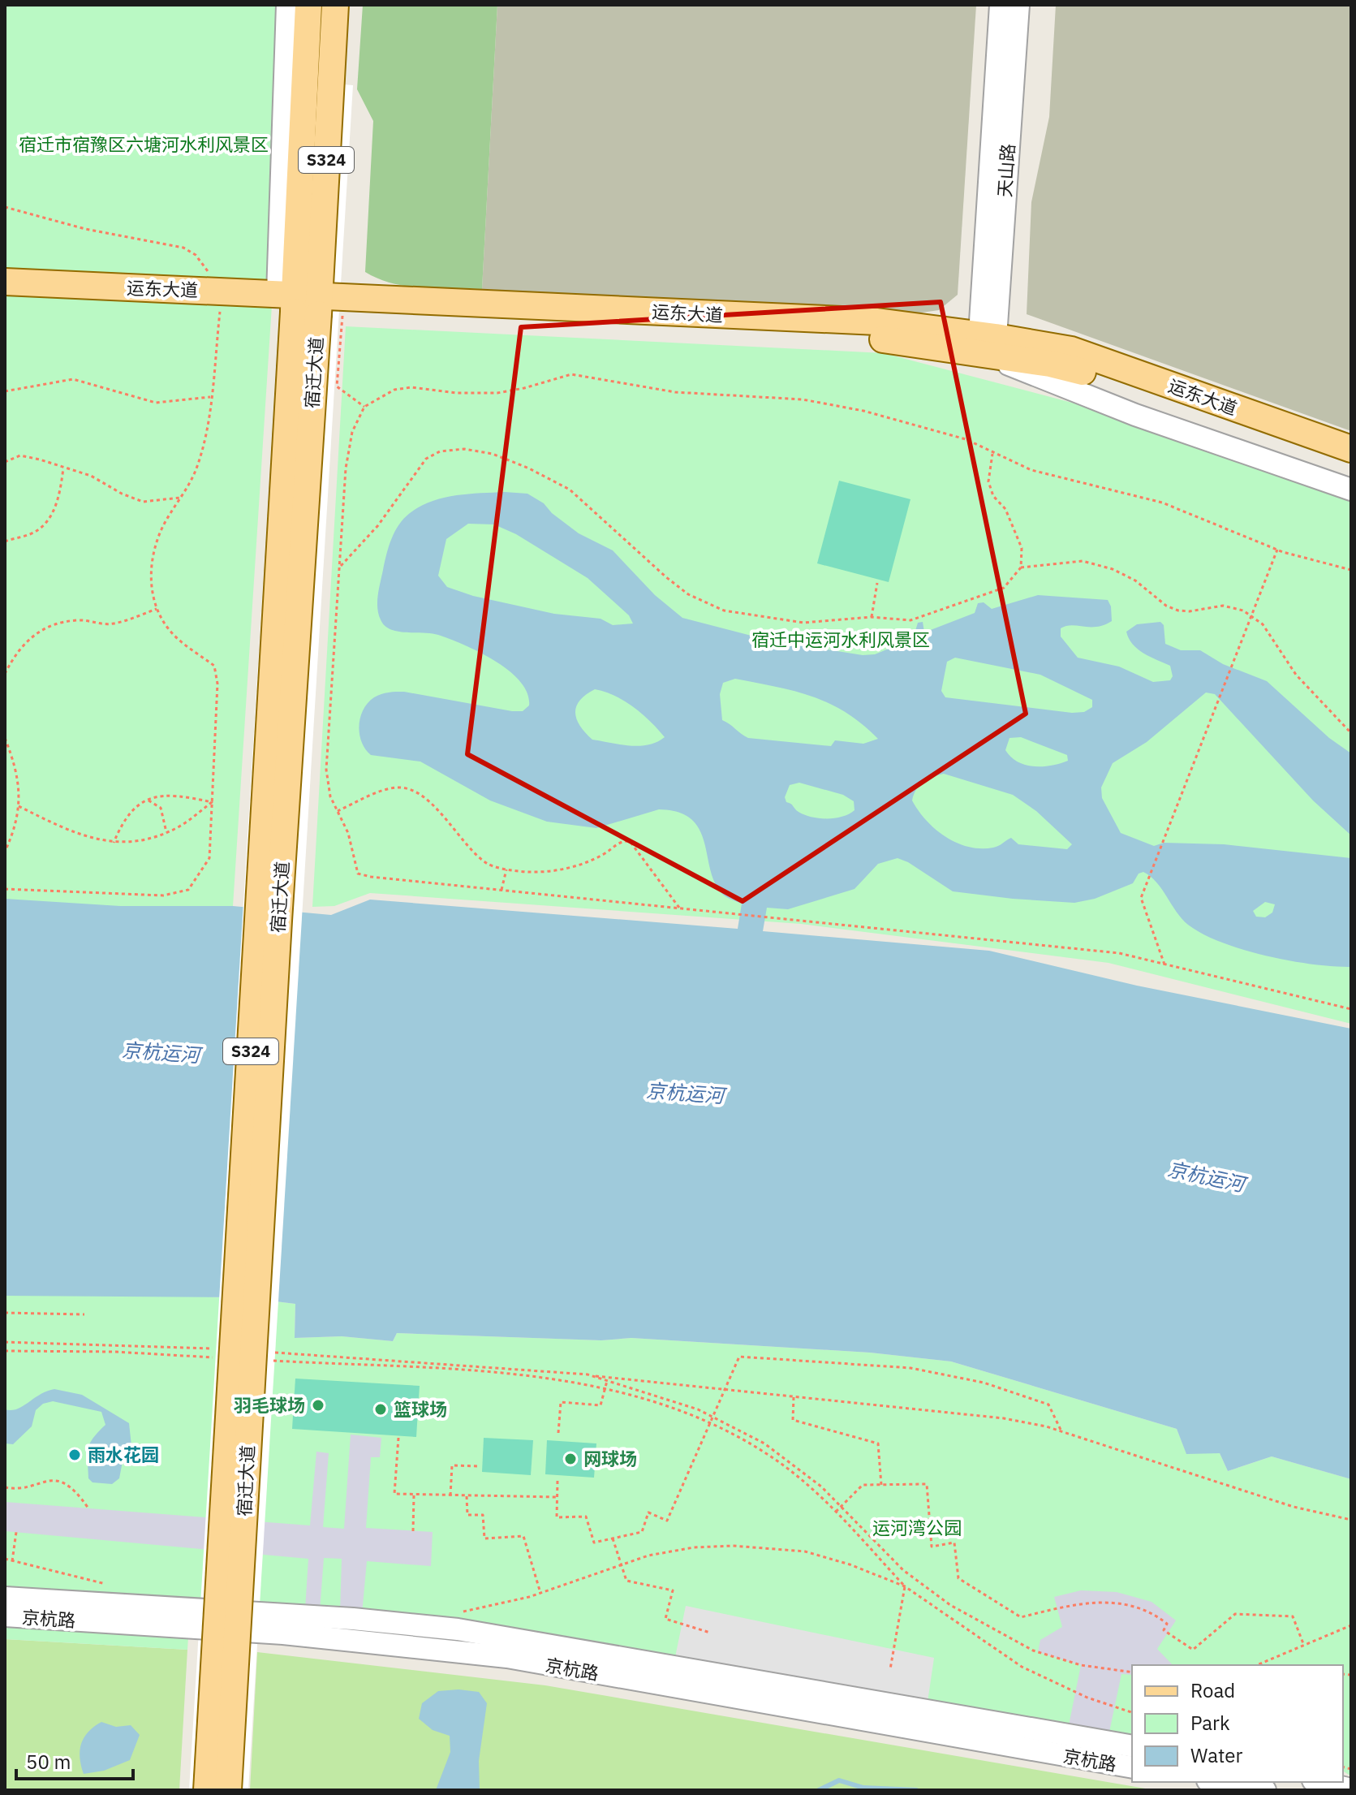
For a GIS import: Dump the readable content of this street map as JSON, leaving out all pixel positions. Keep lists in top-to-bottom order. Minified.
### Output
{"streets":{"main road":["S324","运东大道","宿迁大道"],"street":["天山路","京杭路"]},"crossings":[["天山路","运东大道"],["运东大道","宿迁大道"]],"water":["京杭运河"],"parks":["宿迁市宿豫区六塘河水利风景区","宿迁中运河水利风景区","运河湾公园"],"places":["羽毛球场","篮球场","雨水花园","网球场"],"legend":["Road","Park","Water"],"scale_bar":"50 m"}
